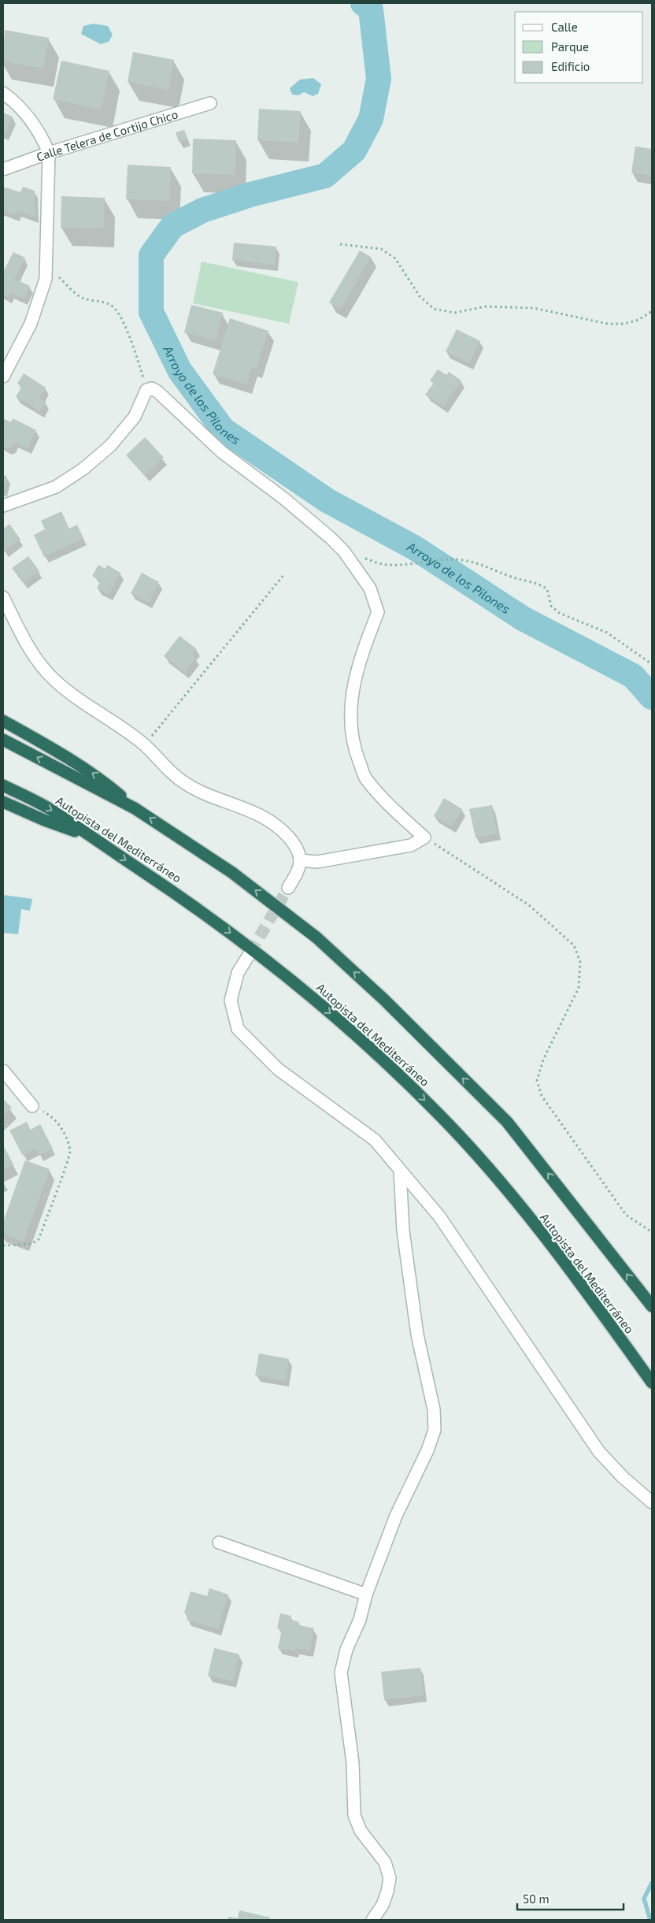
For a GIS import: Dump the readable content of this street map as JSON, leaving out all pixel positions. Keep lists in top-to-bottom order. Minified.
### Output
{"streets":{"highway":["Autopista del Mediterráneo"],"street":["Calle Telera de Cortijo Chico"]},"water":["Arroyo de los Pilones"],"legend":["Calle","Parque","Edificio"],"scale_bar":"50 m"}
